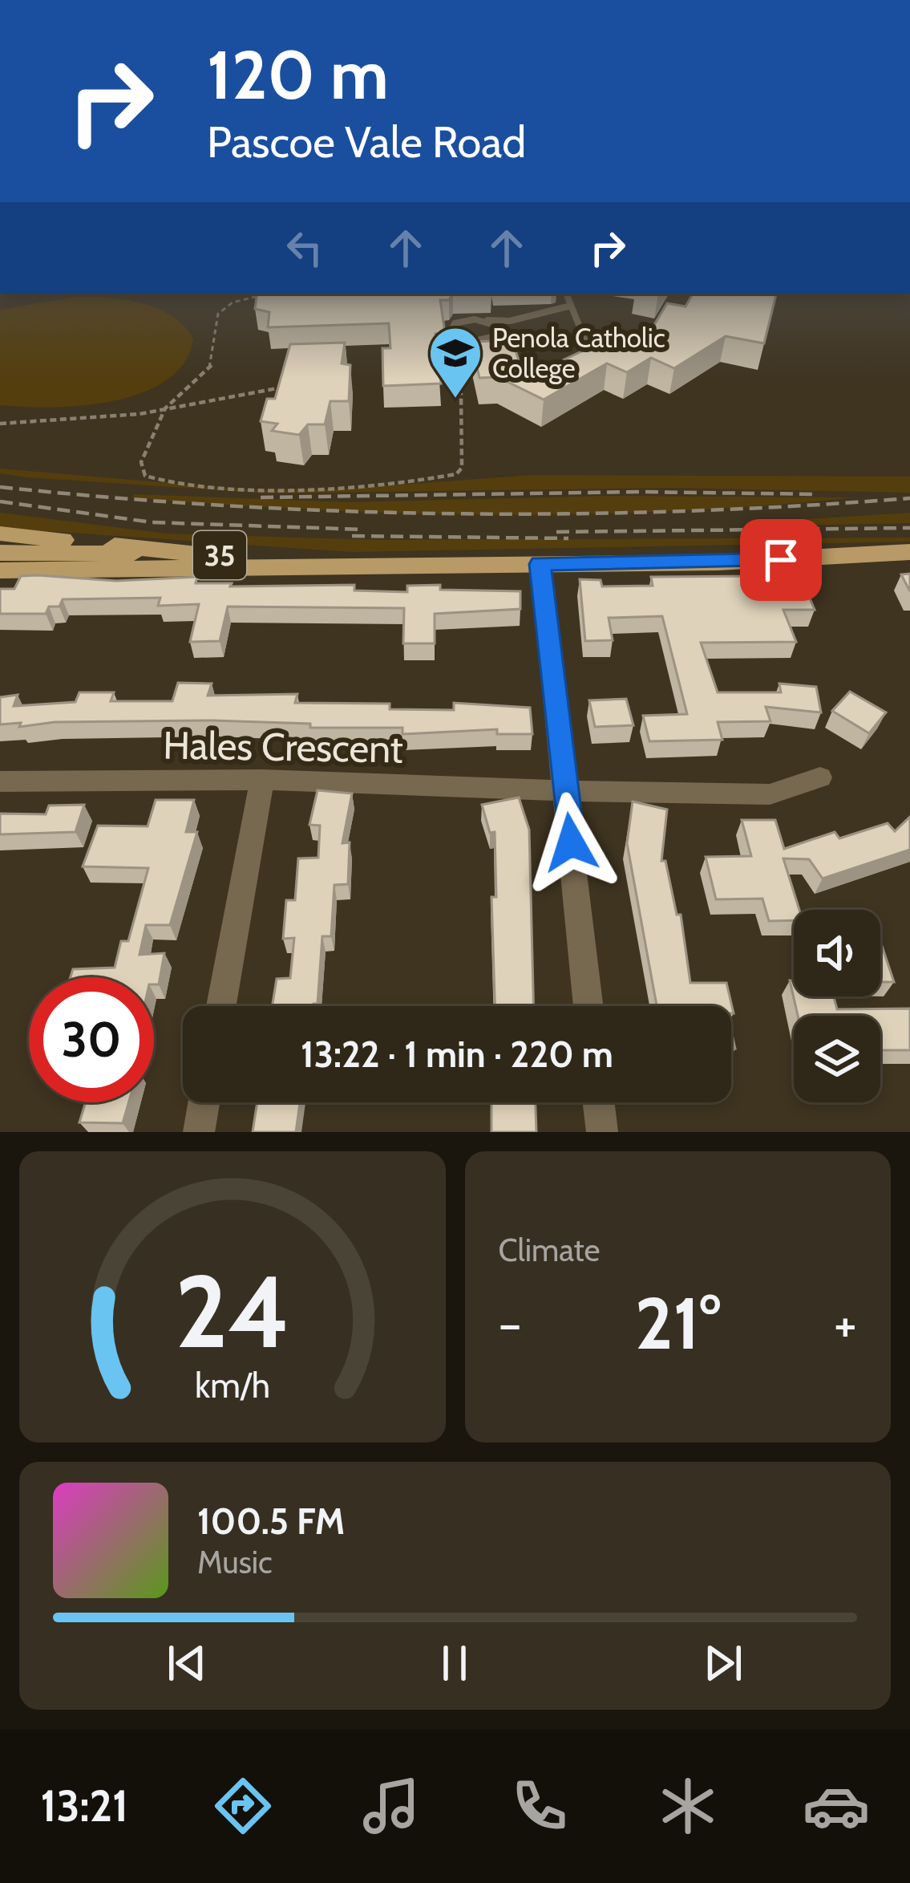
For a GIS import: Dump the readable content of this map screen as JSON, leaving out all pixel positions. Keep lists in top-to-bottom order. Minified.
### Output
{"streets":{"main road":["35"],"street":["Hales Crescent"]},"places":{"school or university":["Penola Catholic College"]},"page":{"turn":["120 m","Pascoe Vale Road"],"limit":"30","trip":"13:22 · 1 min · 220 m","tile":"Climate","heat":["−","21°","+"],"song":["100.5 FM","Music"],"tabs":"13:21","gauge":["24","km/h"]}}
